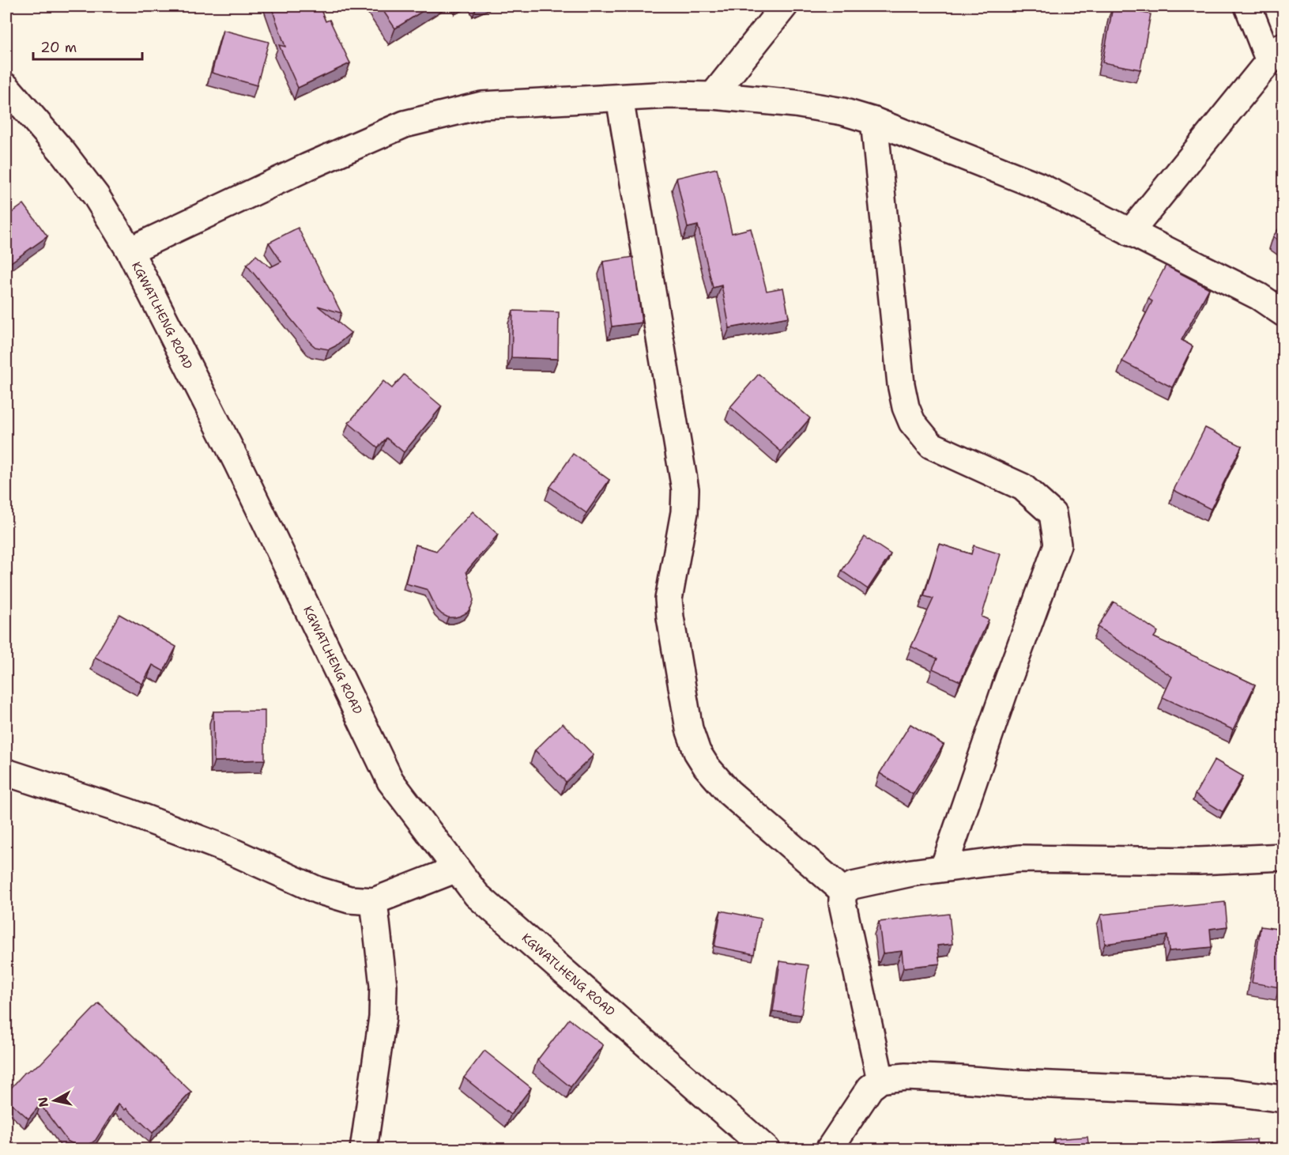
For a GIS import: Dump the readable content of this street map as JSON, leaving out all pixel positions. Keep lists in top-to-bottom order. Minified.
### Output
{"streets":{"street":["KGWATLHENG ROAD"]},"scale_bar":"20 m","north":"left"}
